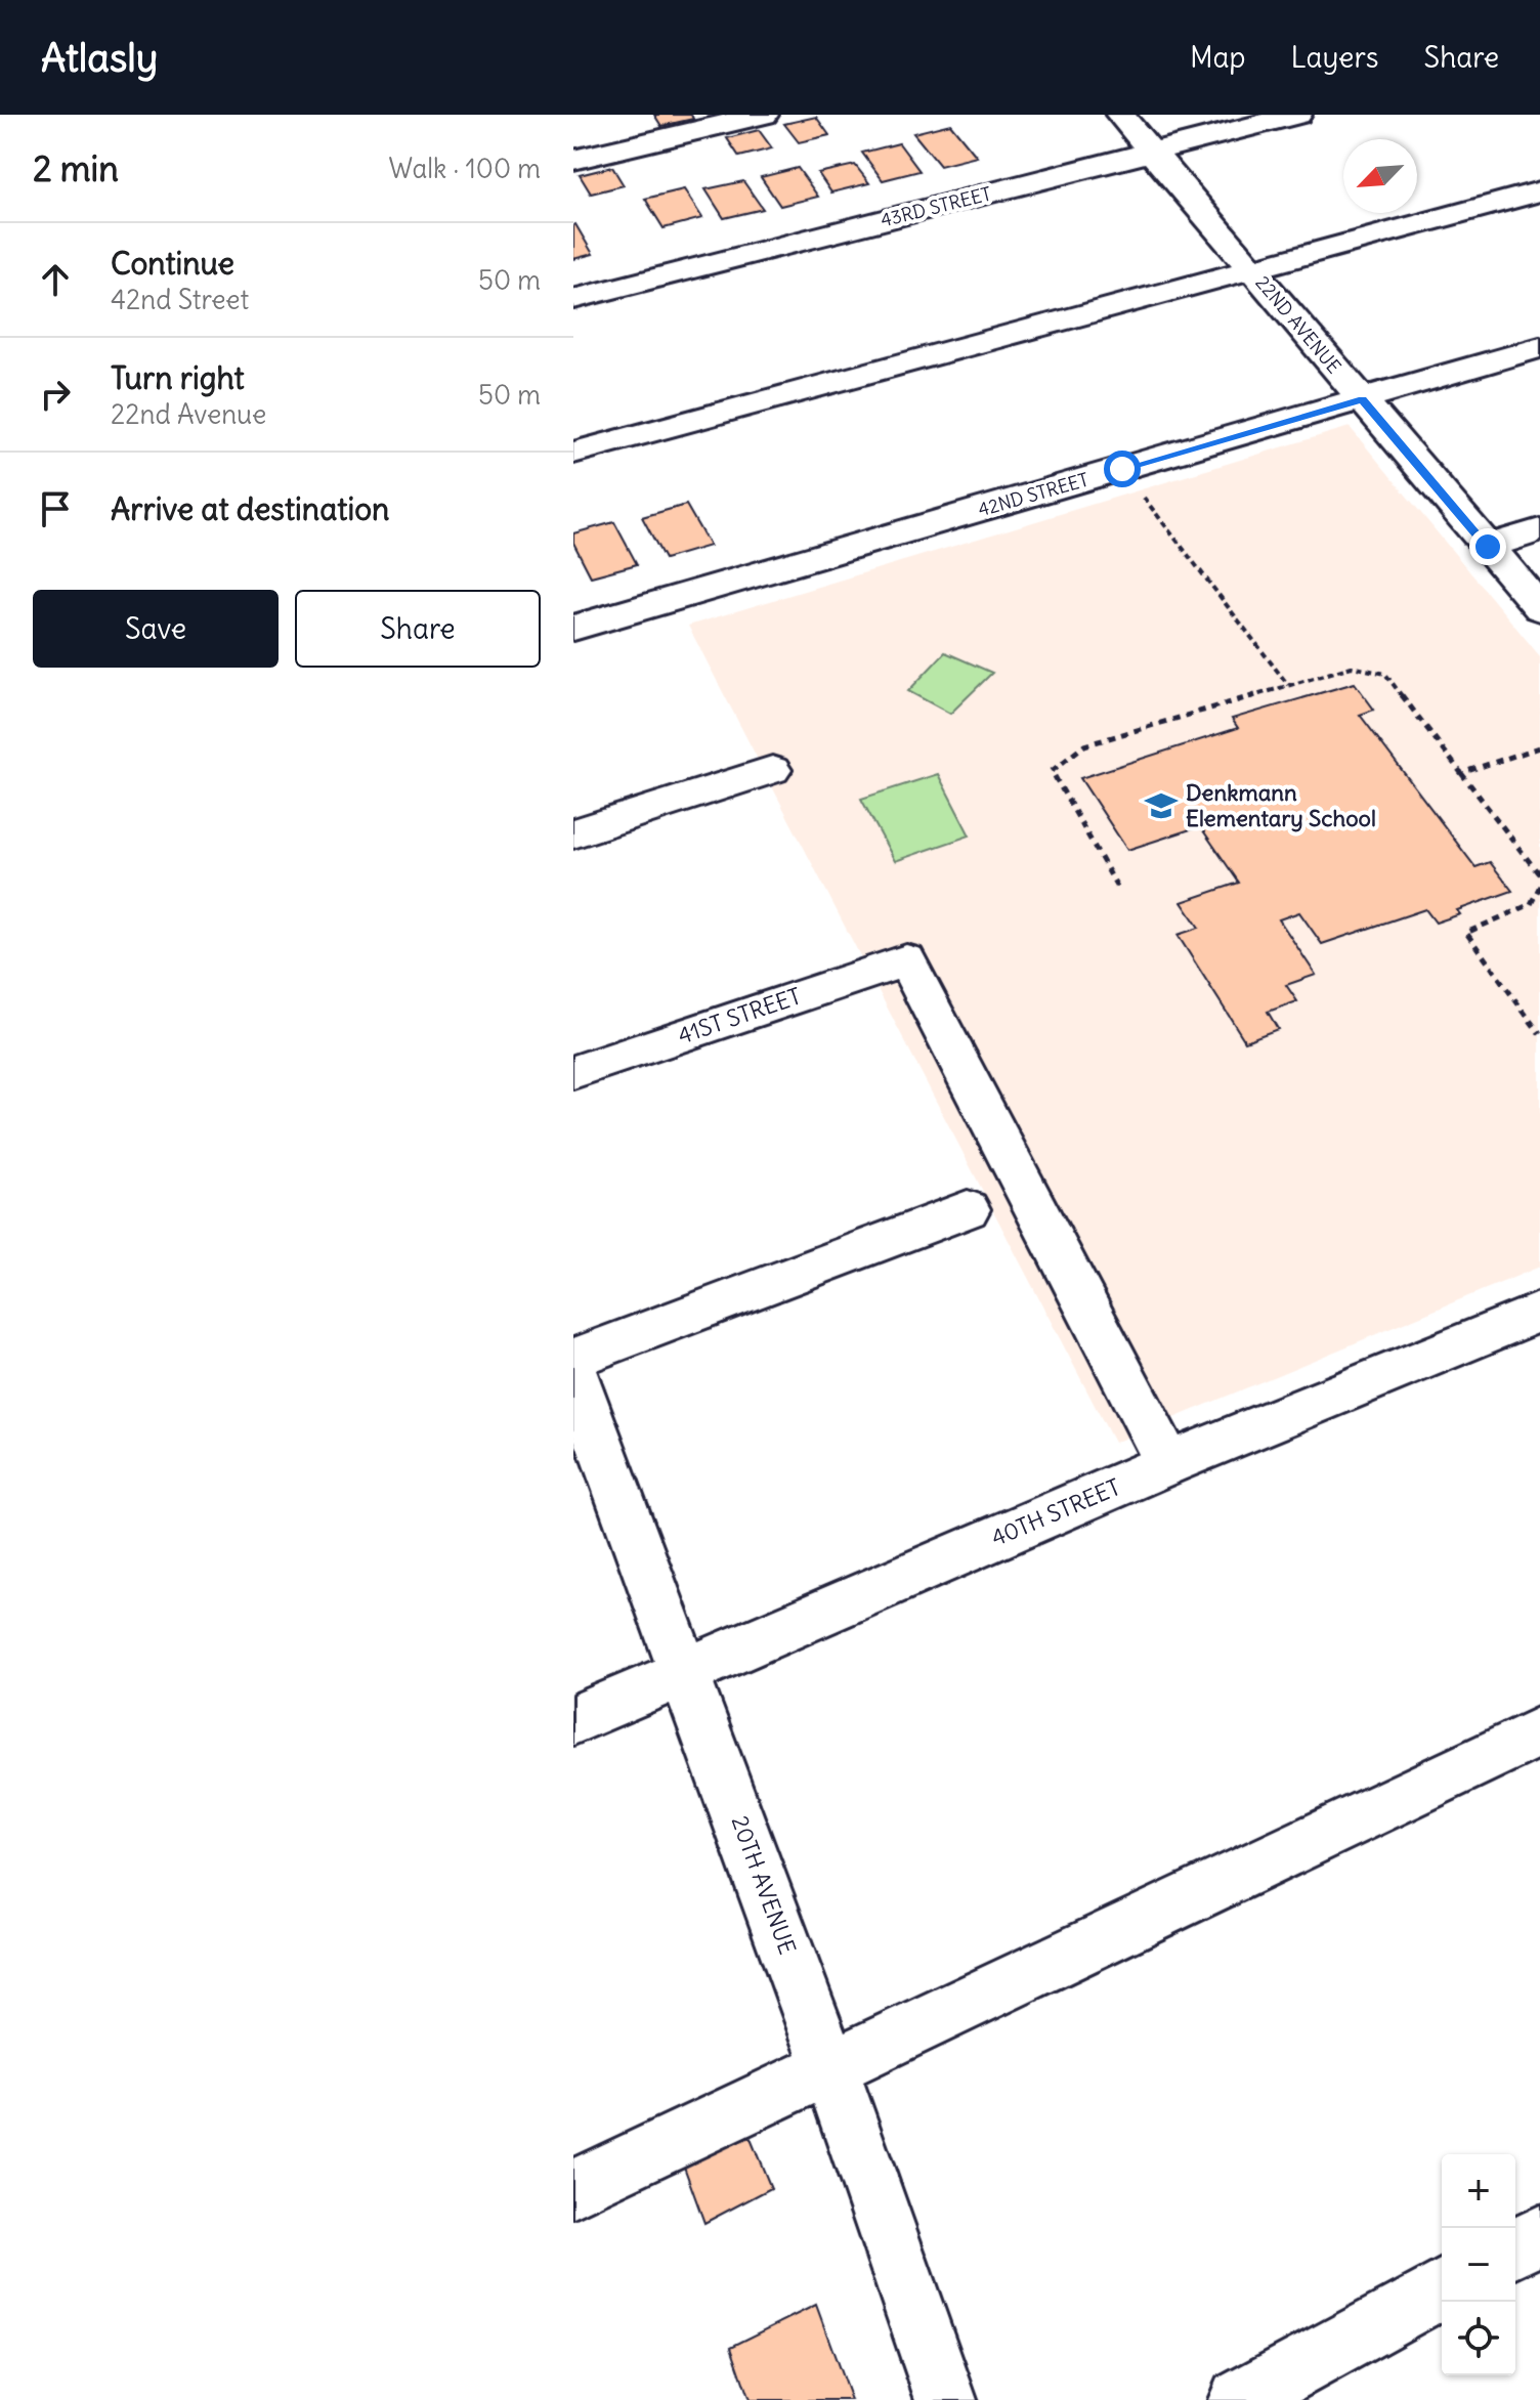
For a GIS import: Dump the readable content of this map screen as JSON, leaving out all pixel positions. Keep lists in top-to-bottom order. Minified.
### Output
{"streets":{"street":["43RD STREET","22ND AVENUE","42ND STREET","41ST STREET","40TH STREET","20TH AVENUE"]},"crossings":[["43RD STREET","22ND AVENUE"],["22ND AVENUE","42ND STREET"],["41ST STREET","40TH STREET"],["40TH STREET","20TH AVENUE"]],"places":{"school or university":["Denkmann Elementary School"]},"north":"bottom left","page":{"header":"Atlasly","nav":["Map","Layers","Share"],"heading":["2 min","Walk · 100 m"],"list":[["Continue","42nd Street","50 m"],["Turn right","22nd Avenue","50 m"],"Arrive at destination"],"buttons":["Save","Share"],"map_buttons":["+","−"]}}
